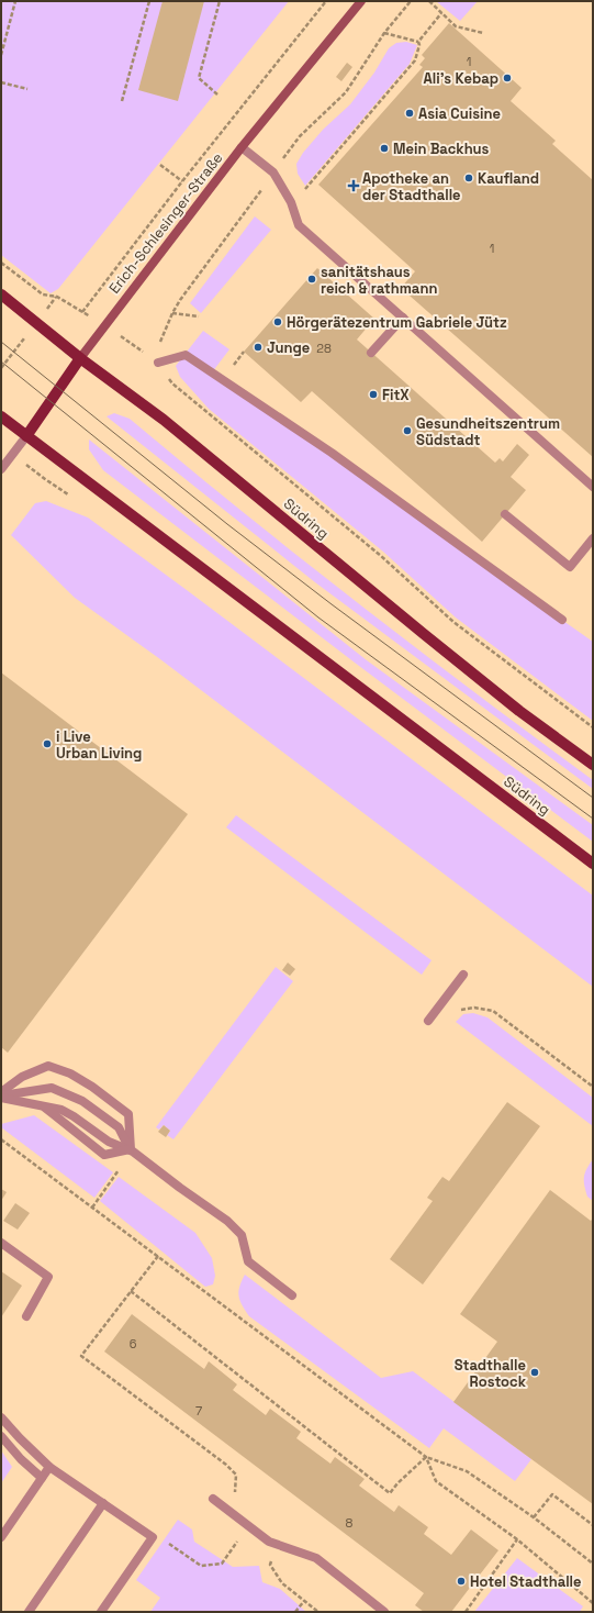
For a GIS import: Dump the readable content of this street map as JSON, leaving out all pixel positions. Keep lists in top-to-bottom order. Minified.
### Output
{"streets":{"main road":["Erich-Schlesinger-Straße","Südring"]},"crossings":[["Erich-Schlesinger-Straße","Südring"]],"places":{"other":["Ali's Kebap","Asia Cuisine","Mein Backhus","Kaufland","sanitätshaus reich & rathmann","Hörgerätezentrum Gabriele Jütz","Junge","FitX","Gesundheitszentrum Südstadt","i Live Urban Living","Stadthalle Rostock","Hotel Stadthalle"],"health":["Apotheke an der Stadthalle"]},"house_numbers":["1","1","28","6","7","8"]}
